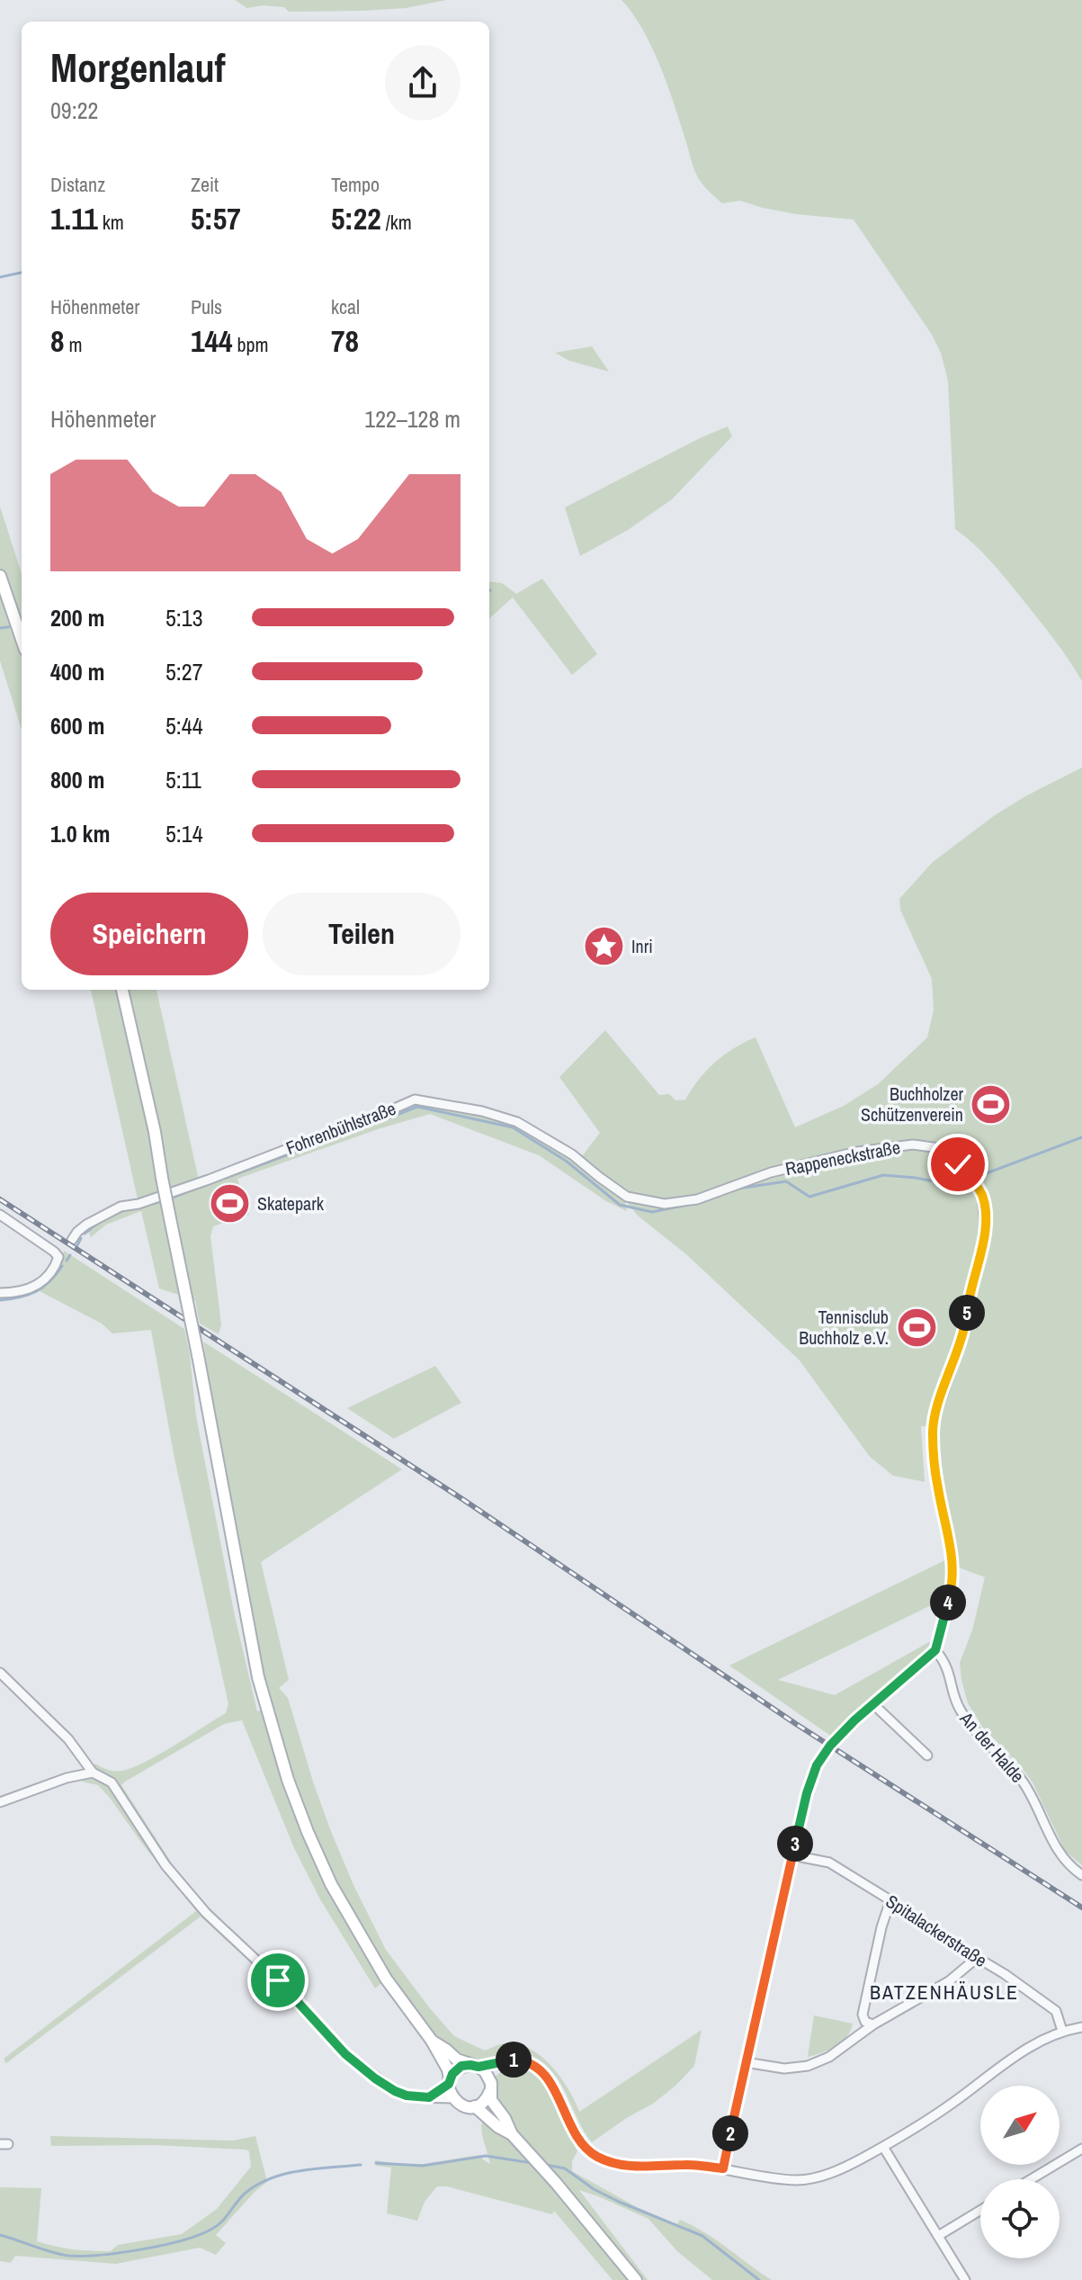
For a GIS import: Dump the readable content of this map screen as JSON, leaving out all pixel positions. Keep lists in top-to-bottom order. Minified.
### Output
{"streets":{"street":["Fohrenbühlstraße","Rappeneckstraße","An der Halde","Spitalackerstraße"]},"crossings":[["Fohrenbühlstraße","Rappeneckstraße"],["Rappeneckstraße","An der Halde"]],"districts":["BATZENHÄUSLE"],"places":{"place":["Inri"],"sports":["Buchholzer Schützenverein","Skatepark","Tennisclub Buchholz e.V."]},"north":"top right","page":{"heading":["Morgenlauf","09:22"],"stats":[["Distanz","1.11 km"],["Zeit","5:57"],["Tempo","5:22 /km"],["Höhenmeter","8 m"],["Puls","144 bpm"],["kcal","78"]],"chart":["Höhenmeter","122–128 m"],"list":[{"name":"200 m","note":"5:13"},{"name":"400 m","note":"5:27"},{"name":"600 m","note":"5:44"},{"name":"800 m","note":"5:11"},{"name":"1.0 km","note":"5:14"}],"buttons":["Speichern","Teilen"],"pins":["5","4","3","1","2"]}}
